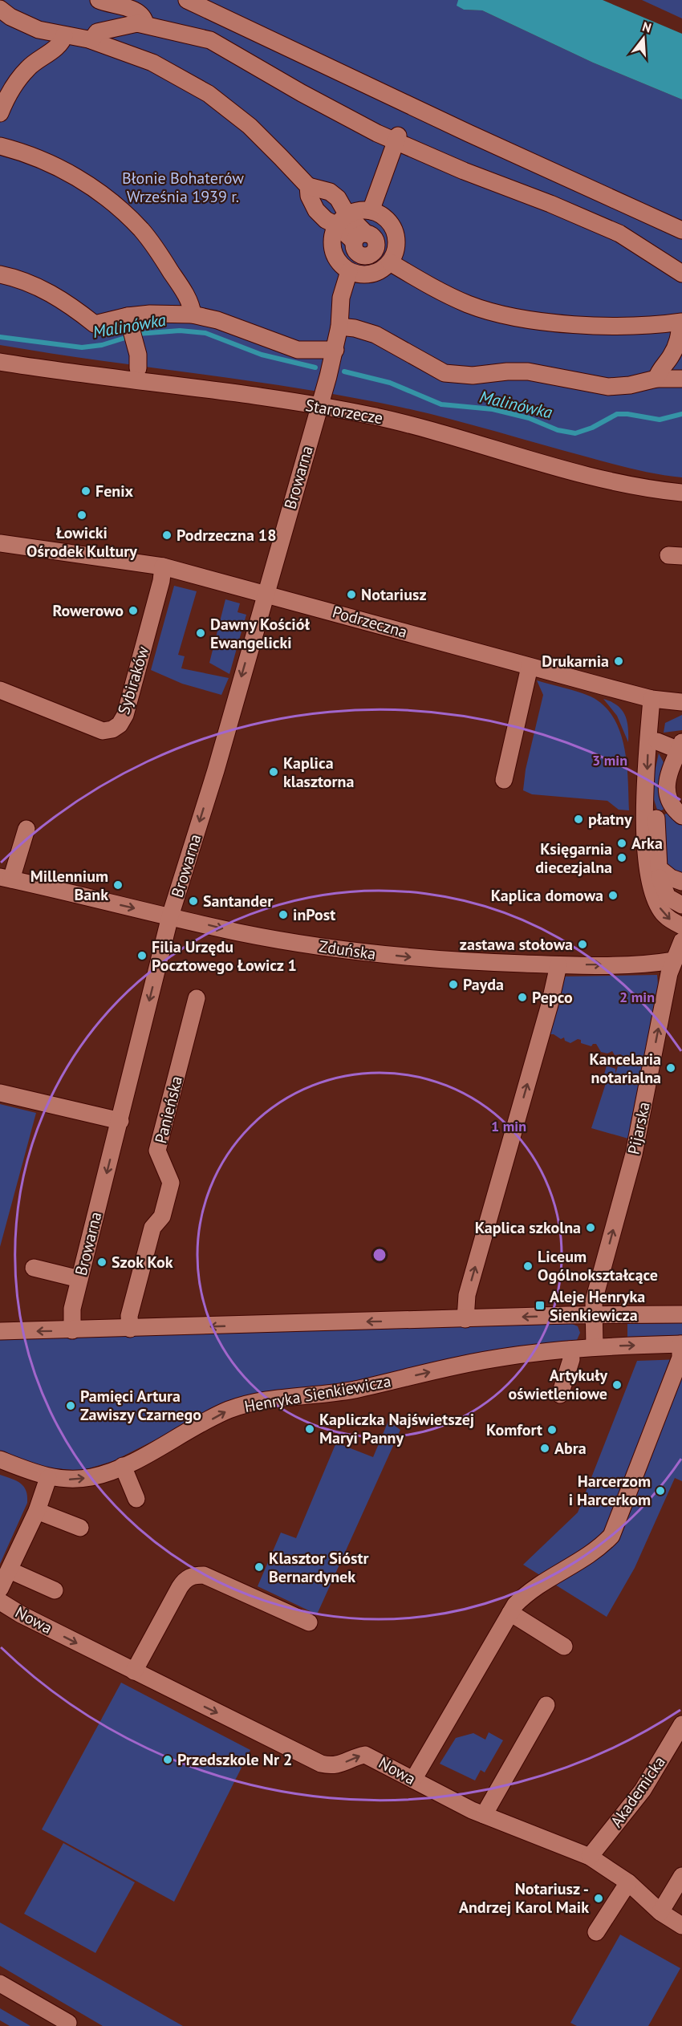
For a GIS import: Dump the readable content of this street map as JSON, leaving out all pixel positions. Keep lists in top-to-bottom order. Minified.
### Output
{"streets":{"street":["Starorzecze","Browarna","Podrzeczna","Sybiraków","Zduńska","Panieńska","Pijarska","Henryka Sienkiewicza","Nowa","Akademicka"]},"crossings":[["Starorzecze","Browarna"],["Browarna","Podrzeczna"],["Browarna","Zduńska"],["Podrzeczna","Sybiraków"],["Zduńska","Pijarska"],["Nowa","Akademicka"]],"one_way":["Browarna","Zduńska","Nowa"],"water":["Malinówka"],"parks":["Błonie Bohaterów Września 1939 r."],"places":{"other":["Fenix","Łowicki Ośrodek Kultury","Podrzeczna 18","Notariusz","Rowerowo","Dawny Kościół Ewangelicki","Drukarnia","Kaplica klasztorna","płatny","Arka","Księgarnia diecezjalna","Millennium Bank","Kaplica domowa","Santander","inPost","zastawa stołowa","Filia Urzędu Pocztowego Łowicz 1","Payda","Pepco","Kancelaria notarialna","Kaplica szkolna","Szok Kok","Liceum Ogólnokształcące","Artykuły oświetleniowe","Pamięci Artura Zawiszy Czarnego","Kapliczka Najświetszej Maryi Panny","Komfort","Abra","Harcerzom i Harcerkom","Klasztor Sióstr Bernardynek","Przedszkole Nr 2","Notariusz - Andrzej Karol Maik"],"transit":["Aleje Henryka Sienkiewicza"]},"north":"top","rings":["3 min","2 min","1 min"]}
